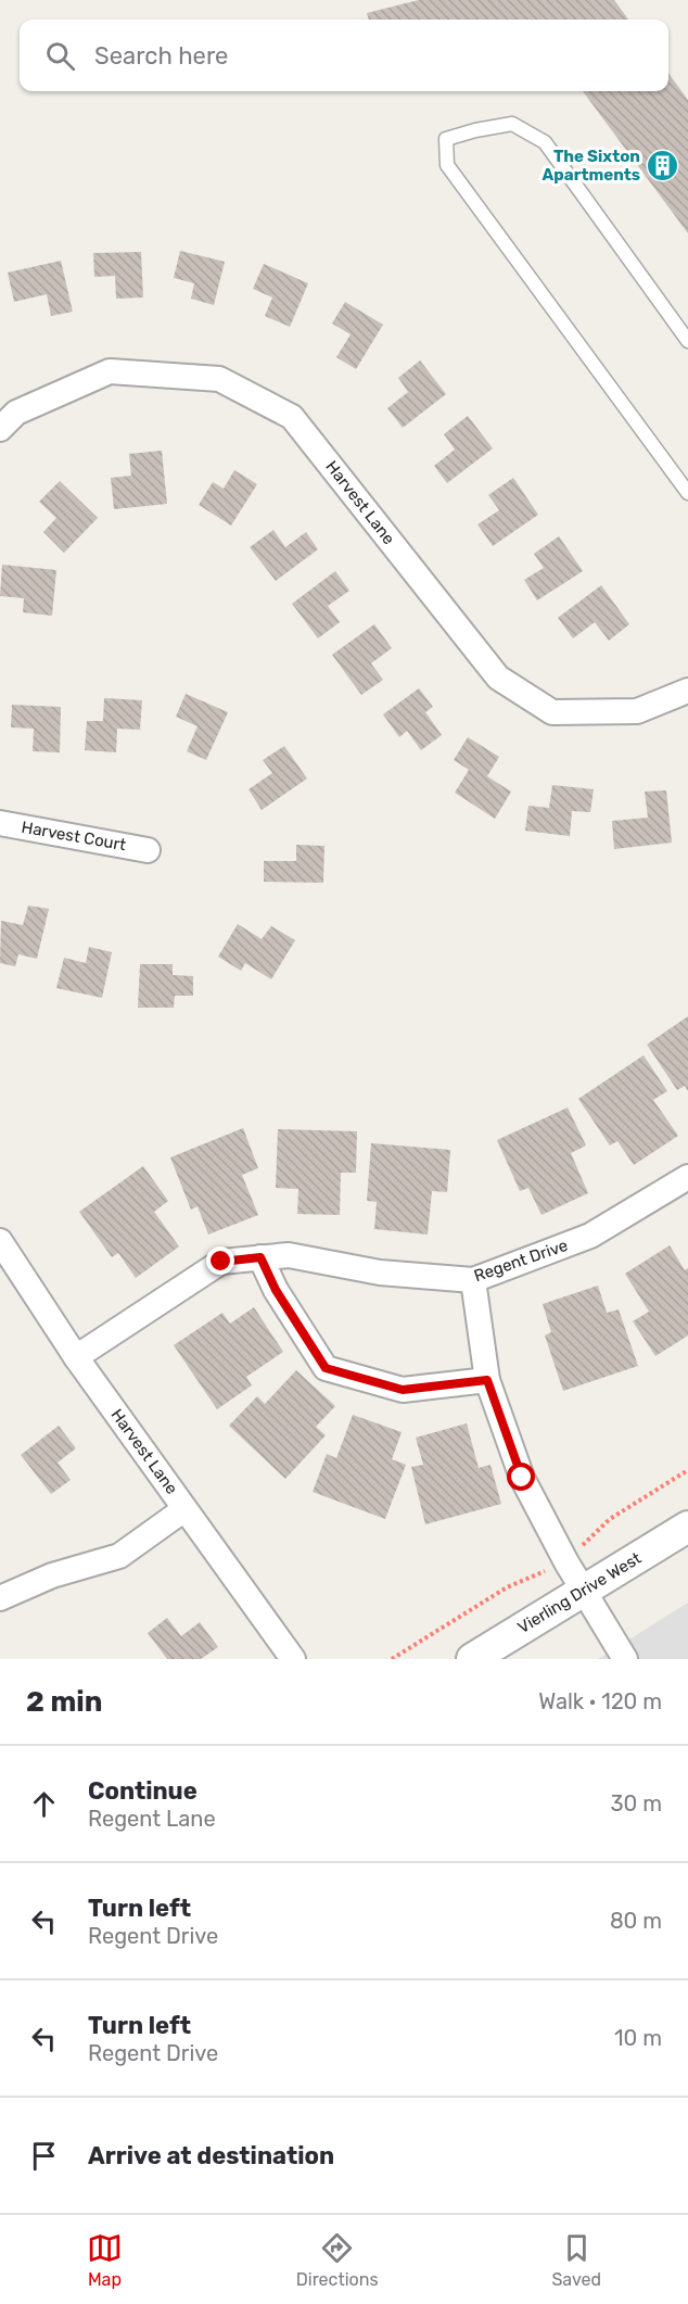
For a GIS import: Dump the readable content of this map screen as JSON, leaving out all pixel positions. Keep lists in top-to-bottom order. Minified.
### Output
{"streets":{"street":["Harvest Lane","Harvest Court","Regent Drive","Vierling Drive West"]},"crossings":[["Harvest Lane","Regent Drive"]],"places":{"building":["The Sixton Apartments"]},"page":{"search":"Search here","heading":["2 min","Walk · 120 m"],"list":[["Continue","Regent Lane","30 m"],["Turn left","Regent Drive","80 m"],["Turn left","Regent Drive","10 m"],"Arrive at destination"],"nav":["Map","Directions","Saved"]}}
